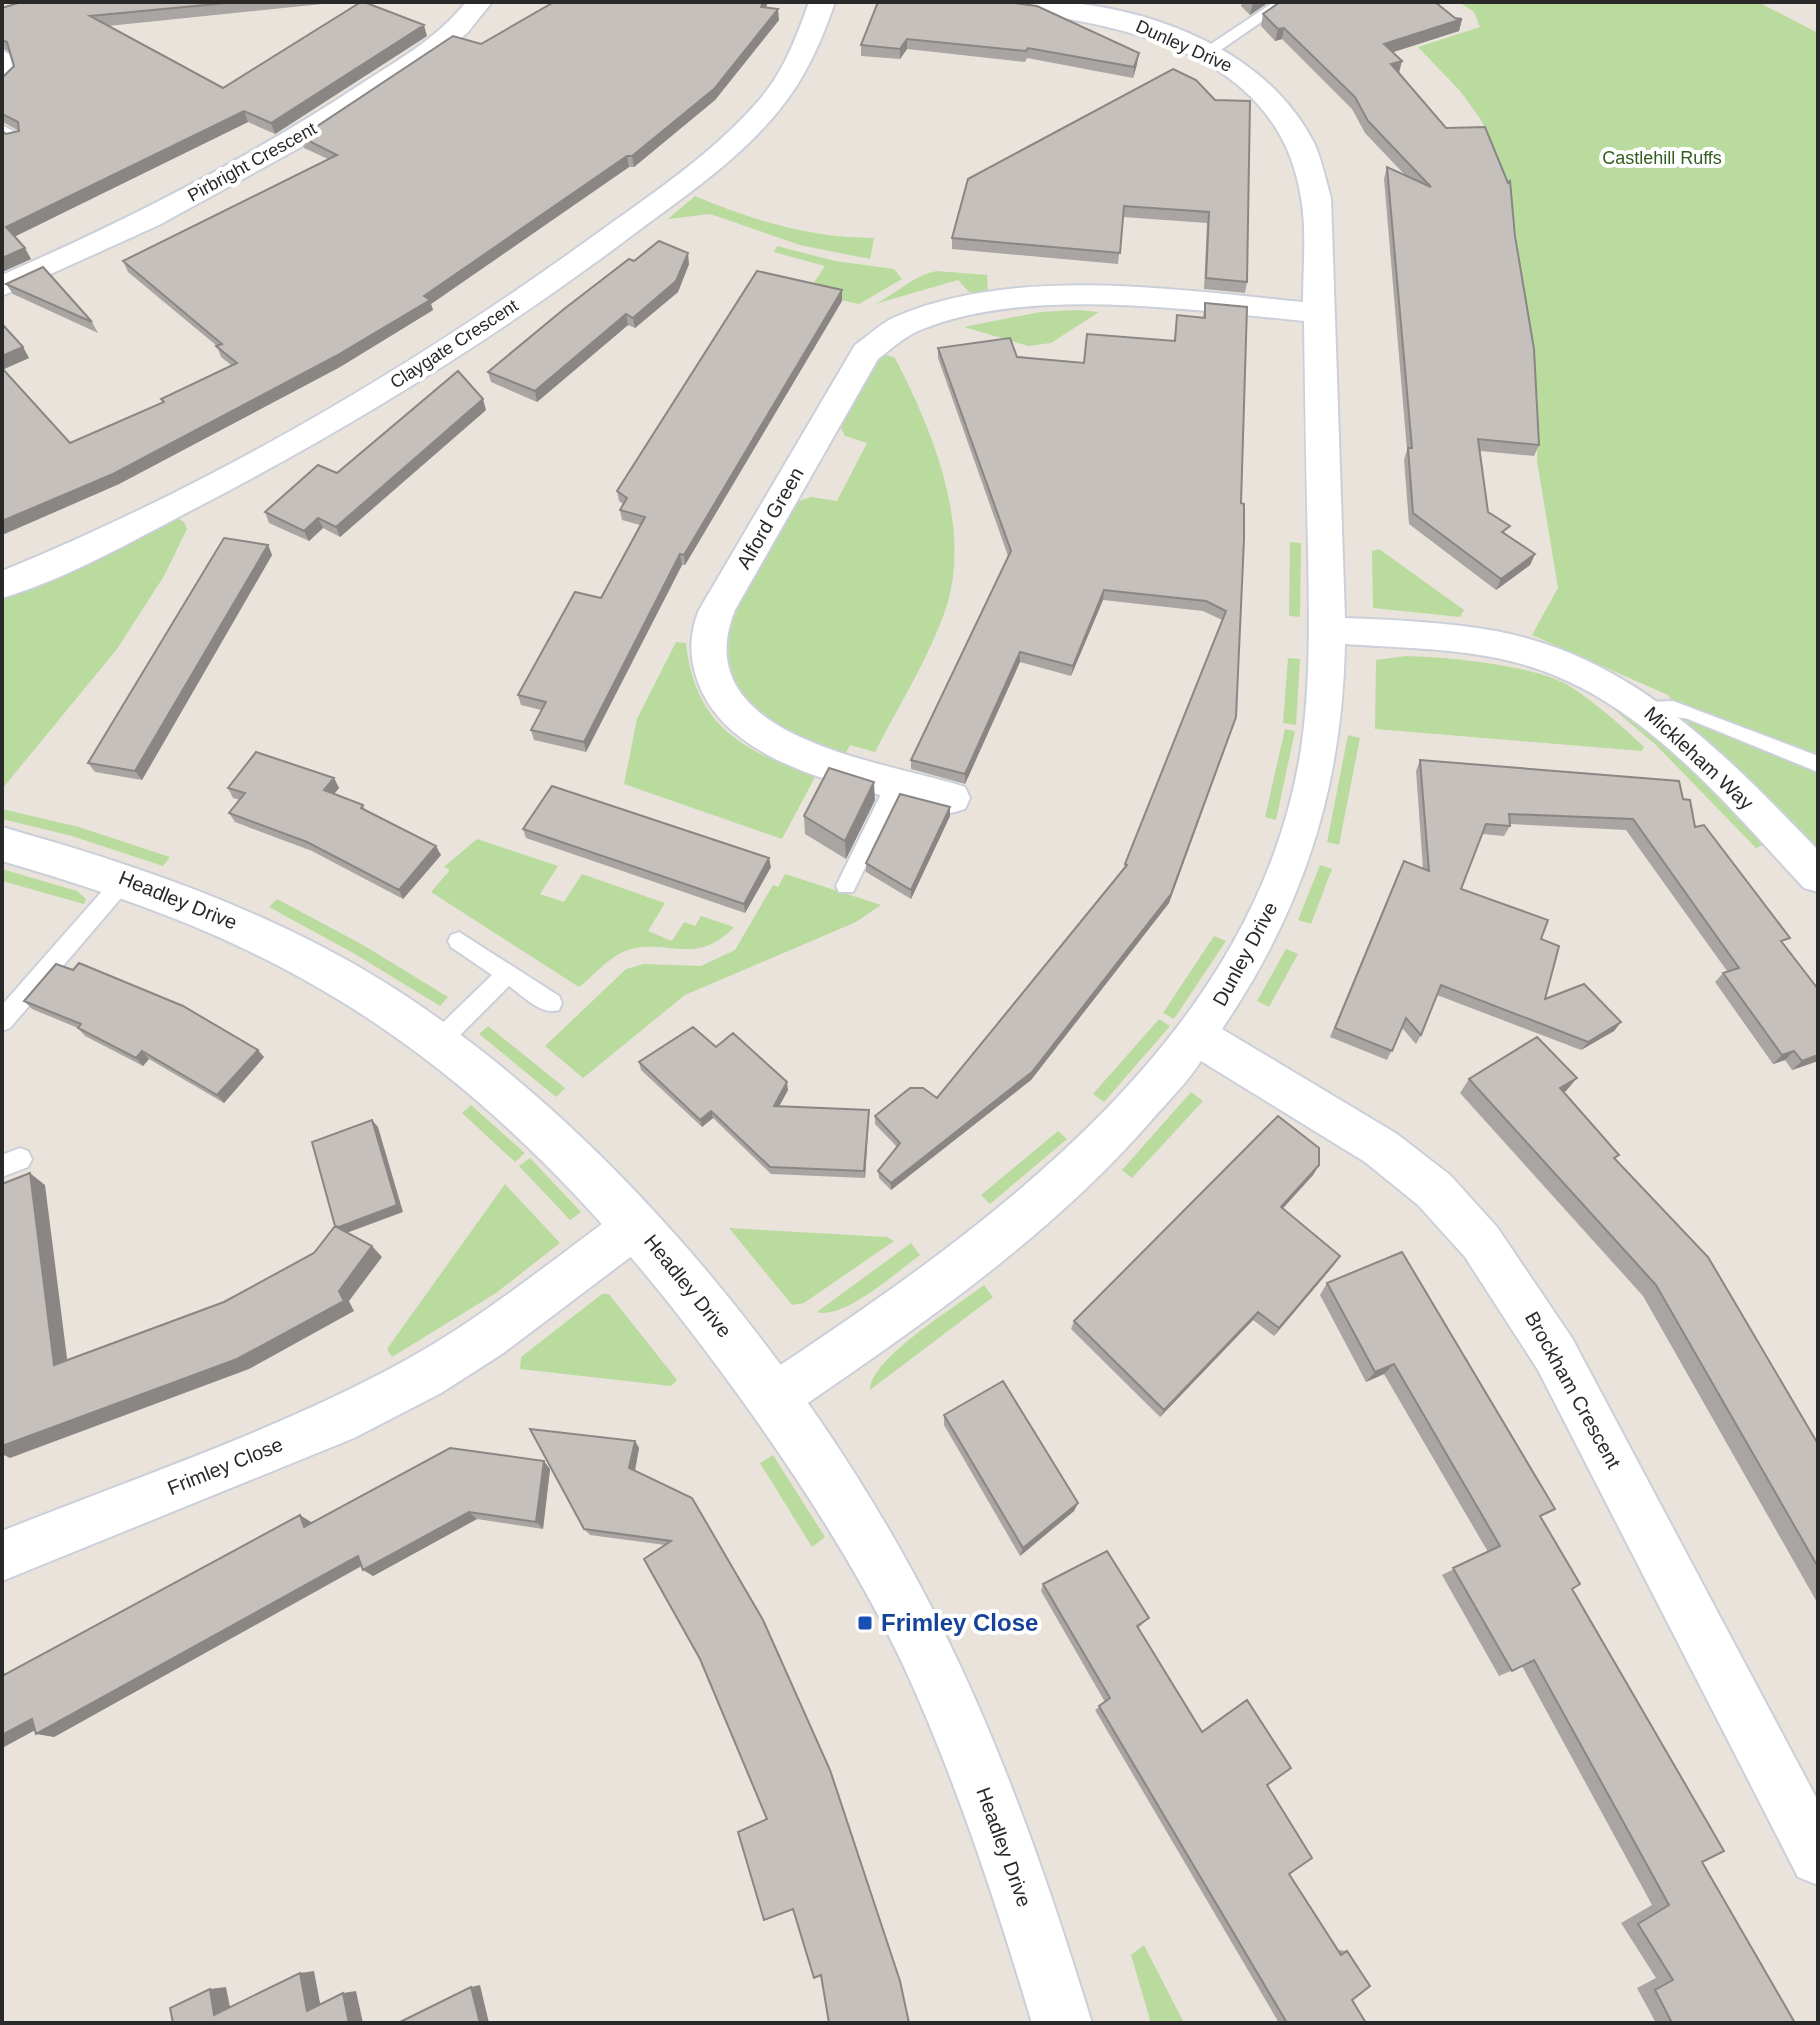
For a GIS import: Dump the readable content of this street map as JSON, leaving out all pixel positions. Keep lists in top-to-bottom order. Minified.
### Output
{"streets":{"street":["Dunley Drive","Pirbright Crescent","Claygate Crescent","Alford Green","Mickleham Way","Headley Drive","Brockham Crescent","Frimley Close"]},"crossings":[["Dunley Drive","Alford Green"],["Dunley Drive","Mickleham Way"],["Dunley Drive","Headley Drive"],["Dunley Drive","Brockham Crescent"],["Headley Drive","Frimley Close"]],"parks":["Castlehill Ruffs"],"places":{"transit":["Frimley Close"]}}
